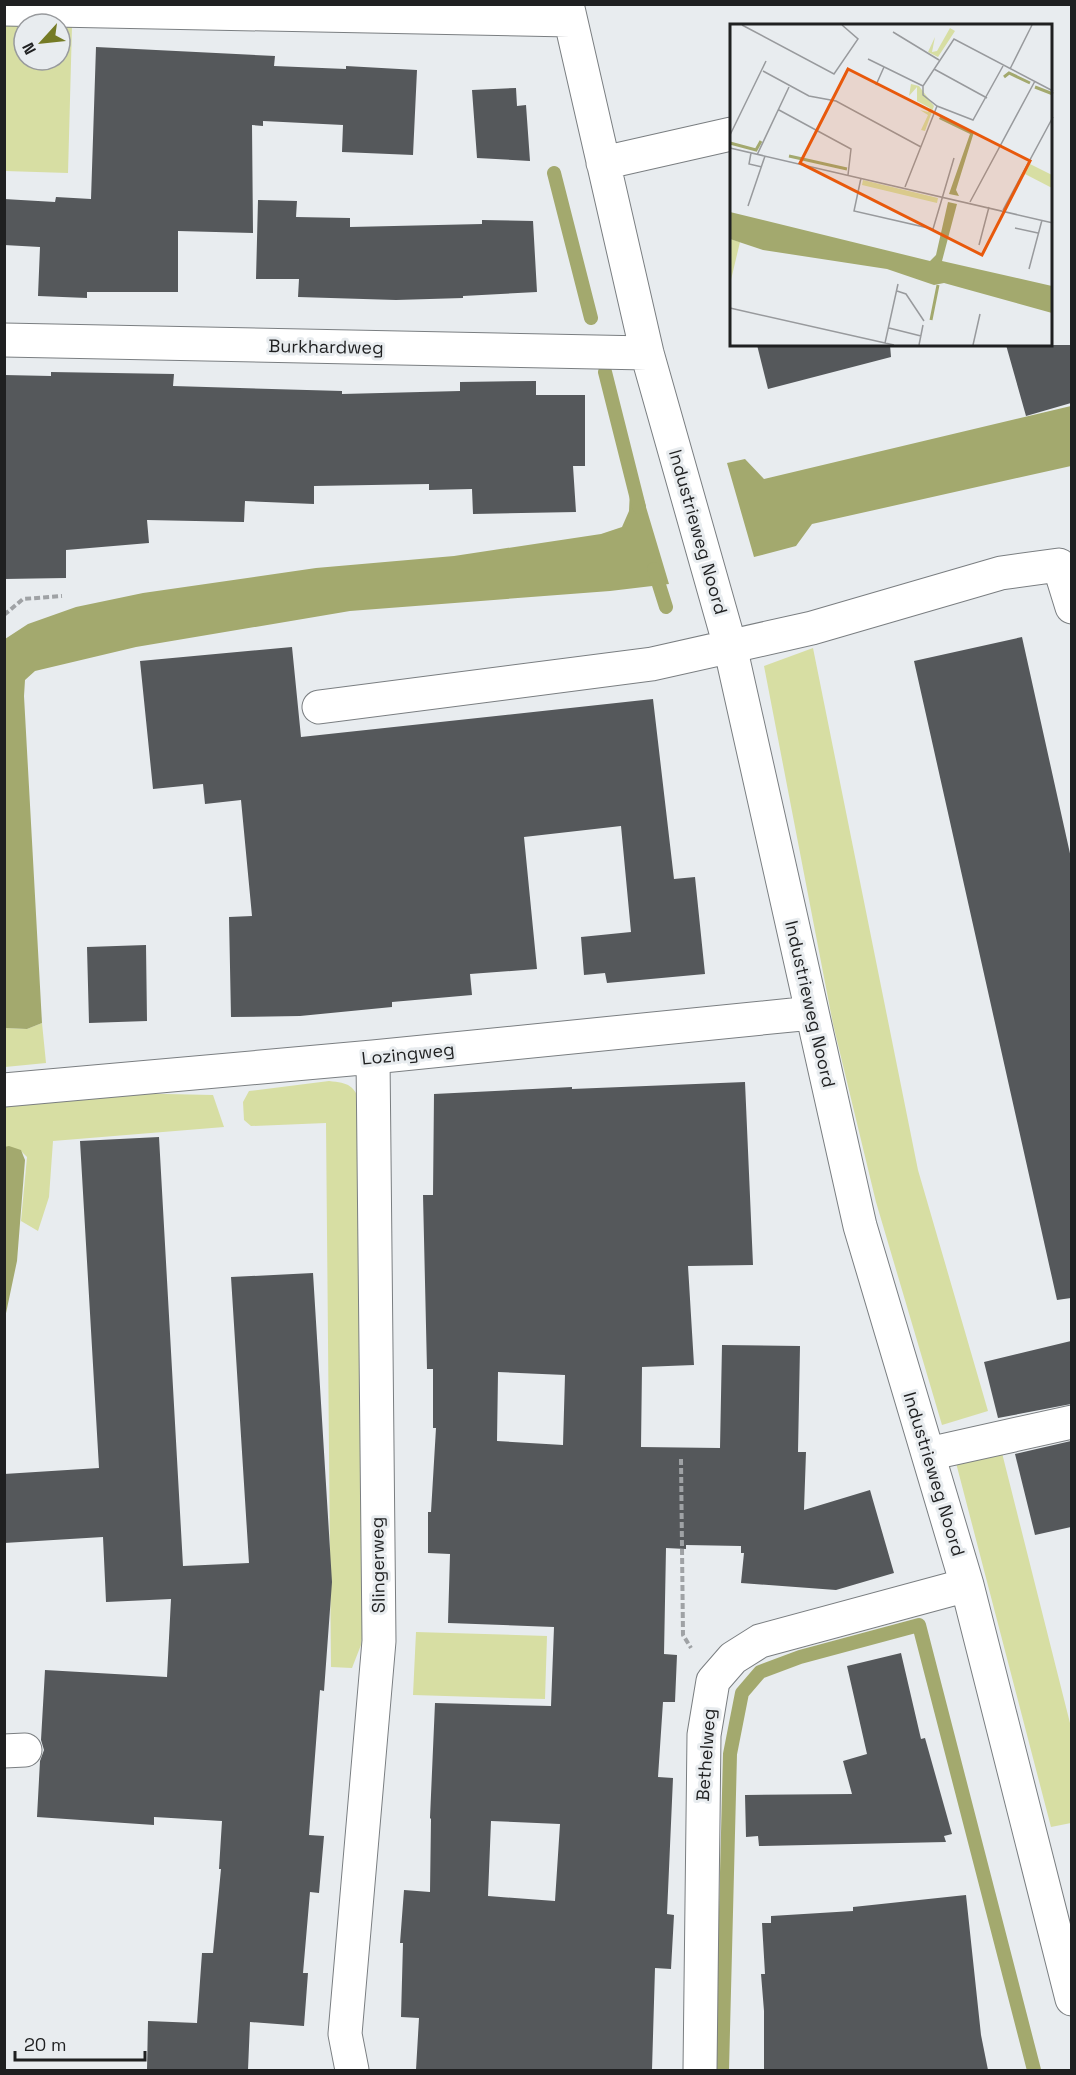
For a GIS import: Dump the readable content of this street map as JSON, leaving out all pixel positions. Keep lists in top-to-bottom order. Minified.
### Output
{"streets":{"street":["Burkhardweg","Industrieweg Noord","Lozingweg","Slingerweg","Bethelweg"]},"crossings":[["Burkhardweg","Industrieweg Noord"],["Industrieweg Noord","Lozingweg"],["Lozingweg","Slingerweg"]],"scale_bar":"20 m","north":"bottom left"}
